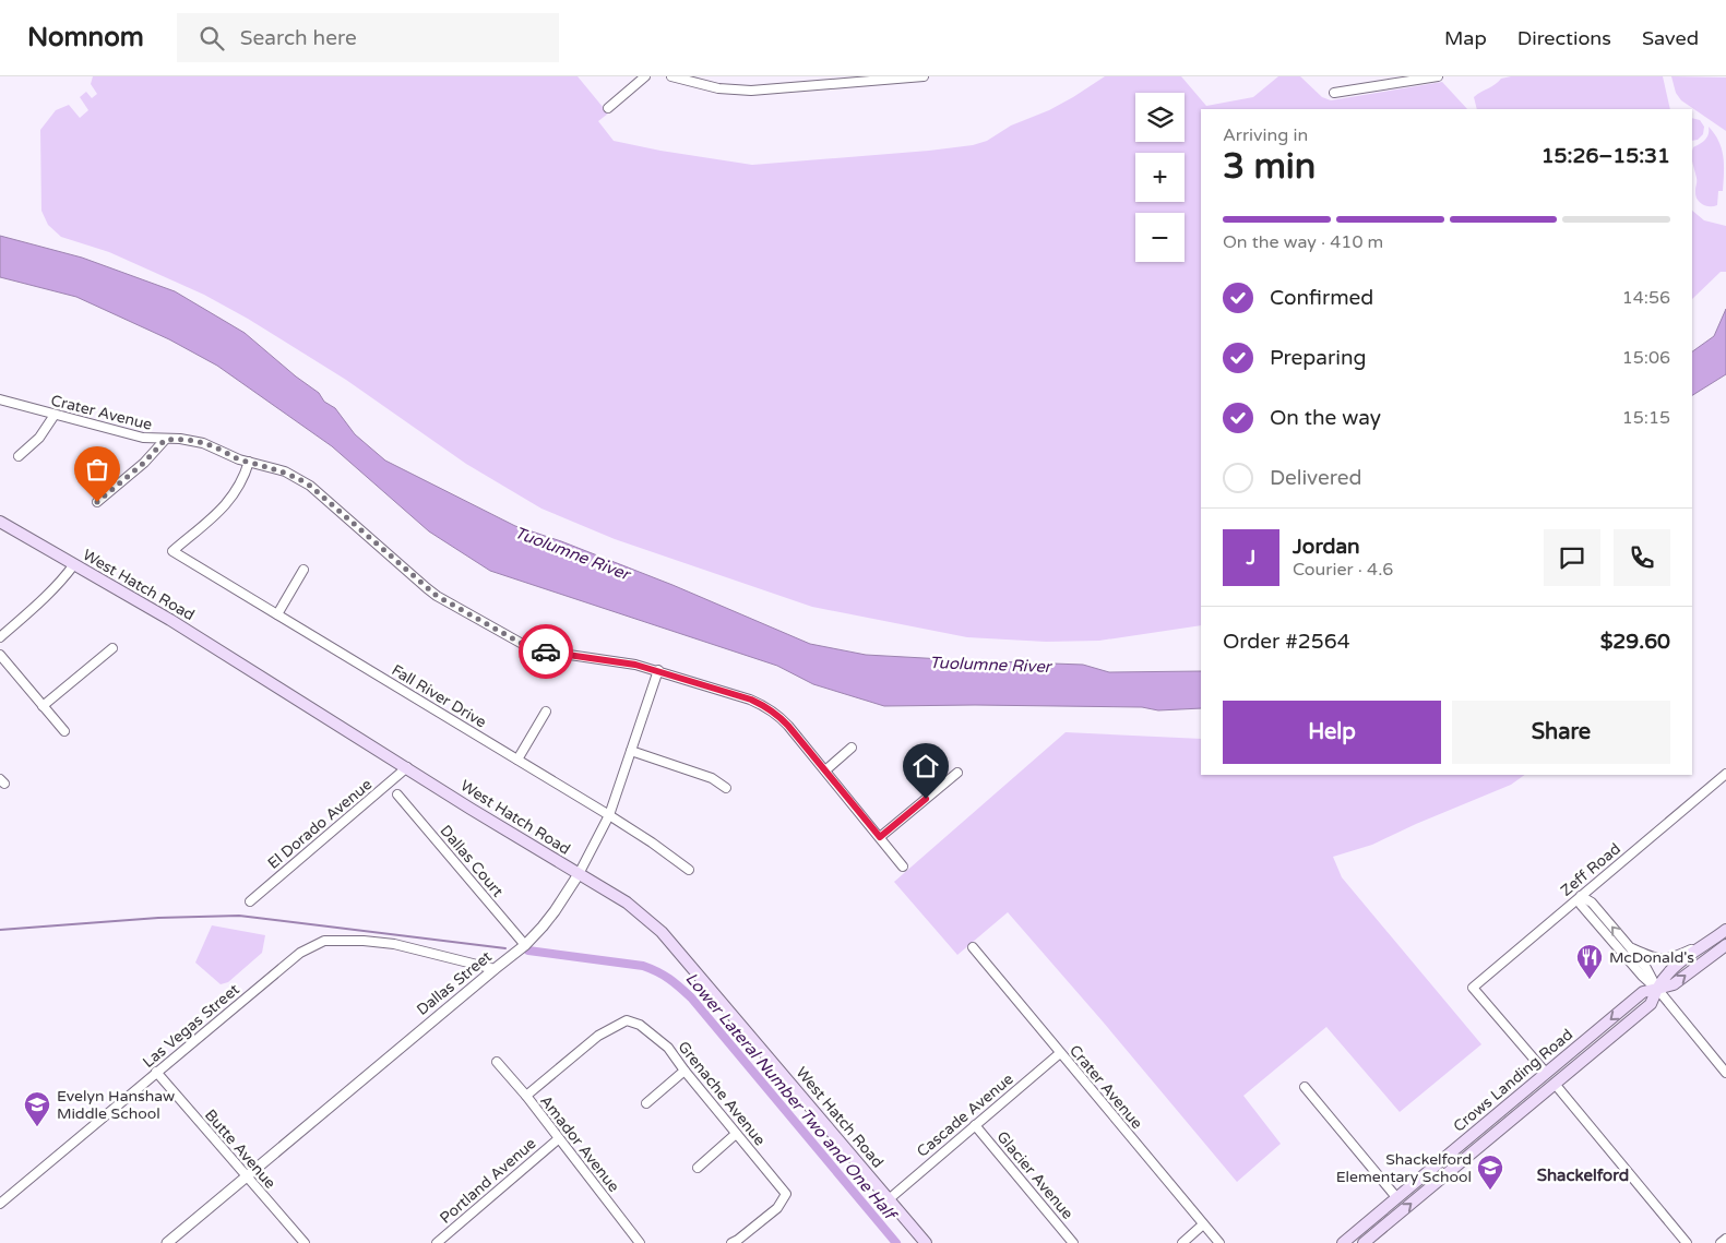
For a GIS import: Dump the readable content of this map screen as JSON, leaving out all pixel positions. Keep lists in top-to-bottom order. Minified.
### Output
{"streets":{"main road":["West Hatch Road","Crows Landing Road"],"street":["Crater Avenue","Fall River Drive","El Dorado Avenue","Dallas Court","Zeff Road","Dallas Street","Las Vegas Street","Grenache Avenue","Cascade Avenue","Amador Avenue","Butte Avenue","Glacier Avenue","Portland Avenue"]},"crossings":[["Crater Avenue","Fall River Drive"],["Crater Avenue","Dallas Street"],["Crater Avenue","Cascade Avenue"],["West Hatch Road","El Dorado Avenue"],["West Hatch Road","Dallas Street"],["West Hatch Road","Cascade Avenue"],["Fall River Drive","Dallas Street"],["Dallas Court","Dallas Street"],["Zeff Road","Crows Landing Road"],["Dallas Street","Las Vegas Street"],["Dallas Street","Butte Avenue"],["Las Vegas Street","Butte Avenue"],["Grenache Avenue","Amador Avenue"],["Cascade Avenue","Glacier Avenue"],["Amador Avenue","Portland Avenue"]],"districts":["Shackelford"],"water":["Tuolumne River","Lower Lateral Number Two and One Half"],"places":{"restaurant":["McDonald's"],"school or university":["Evelyn Hanshaw Middle School","Shackelford Elementary School"]},"page":{"header":"Nomnom","search":"Search here","nav":["Map","Directions","Saved"],"map_buttons":["+","−"],"heading":["3 min","Arriving in","15:26–15:31"],"panel":["Jordan","Courier · 4.6","Order #2564","$29.60"],"bar":"On the way · 410 m","list":[["Confirmed","14:56"],["Preparing","15:06"],["On the way","15:15"],"Delivered"],"round":"J","buttons":["Help","Share"]}}
